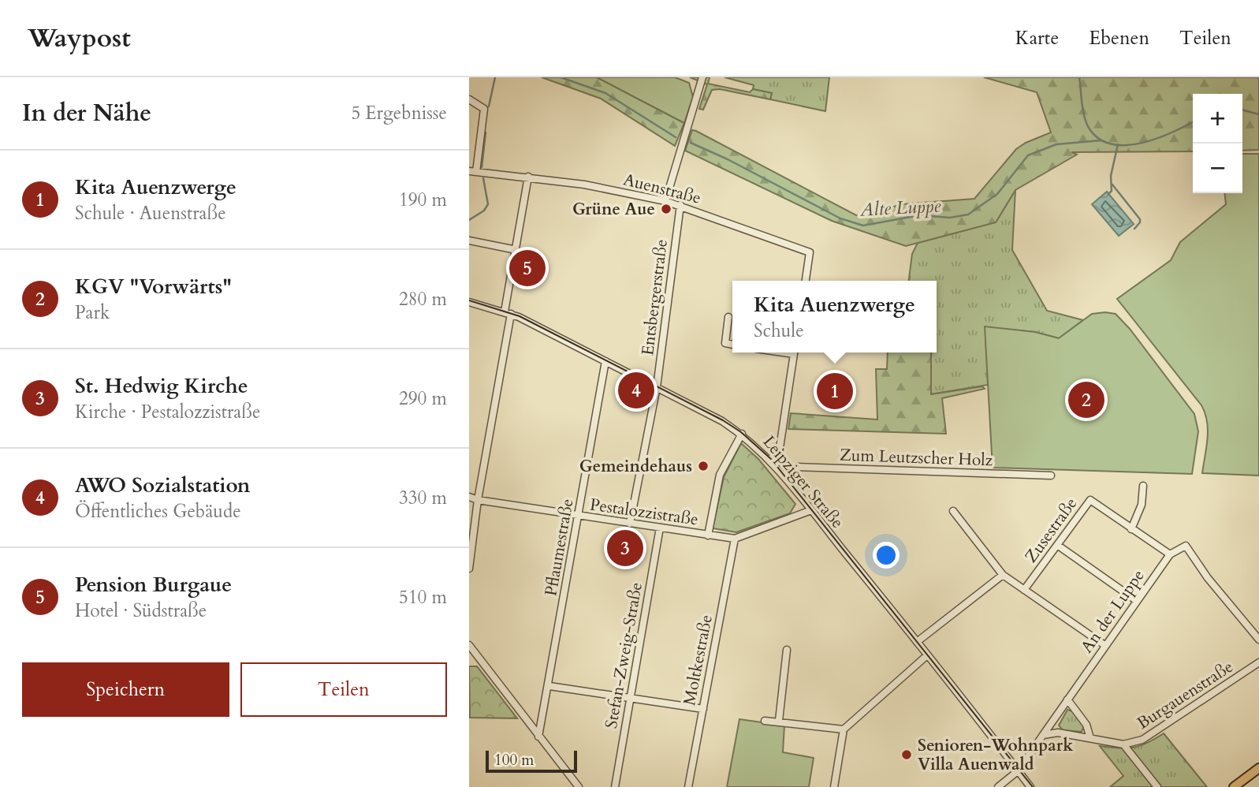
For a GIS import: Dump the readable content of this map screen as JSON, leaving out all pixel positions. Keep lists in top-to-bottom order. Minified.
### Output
{"streets":{"street":["Auenstraße","Entsbergerstraße","Zum Leutzscher Holz","Leipziger Straße","Pestalozzistraße","Zusestraße","Pflaumestraße","An der Luppe","Stefan-Zweig-Straße","Moltkestraße","Burgauenstraße"]},"crossings":[["Auenstraße","Entsbergerstraße"],["Entsbergerstraße","Leipziger Straße"],["Entsbergerstraße","Pestalozzistraße"],["Zum Leutzscher Holz","Leipziger Straße"],["Leipziger Straße","Pestalozzistraße"],["Leipziger Straße","Pflaumestraße"],["Pestalozzistraße","Pflaumestraße"],["Pestalozzistraße","Stefan-Zweig-Straße"],["Pestalozzistraße","Moltkestraße"],["Zusestraße","An der Luppe"]],"water":["Alte Luppe"],"places":["Grüne Aue","Gemeindehaus","Senioren-Wohnpark Villa Auenwald"],"scale_bar":"100 m","page":{"header":"Waypost","nav":["Karte","Ebenen","Teilen"],"heading":["In der Nähe","5 Ergebnisse"],"map_buttons":["+","−"],"list":[{"mark":"1","name":"Kita Auenzwerge","note":"Schule · Auenstraße","value":"190 m"},{"mark":"2","name":"KGV \"Vorwärts\"","note":"Park","value":"280 m"},{"mark":"3","name":"St. Hedwig Kirche","note":"Kirche · Pestalozzistraße","value":"290 m"},{"mark":"4","name":"AWO Sozialstation","note":"Öffentliches Gebäude","value":"330 m"},{"mark":"5","name":"Pension Burgaue","note":"Hotel · Südstraße","value":"510 m"}],"pins":["5","4","1","2","3"],"popup":["Kita Auenzwerge","Schule"],"buttons":["Speichern","Teilen"],"scale":"100 m"}}
